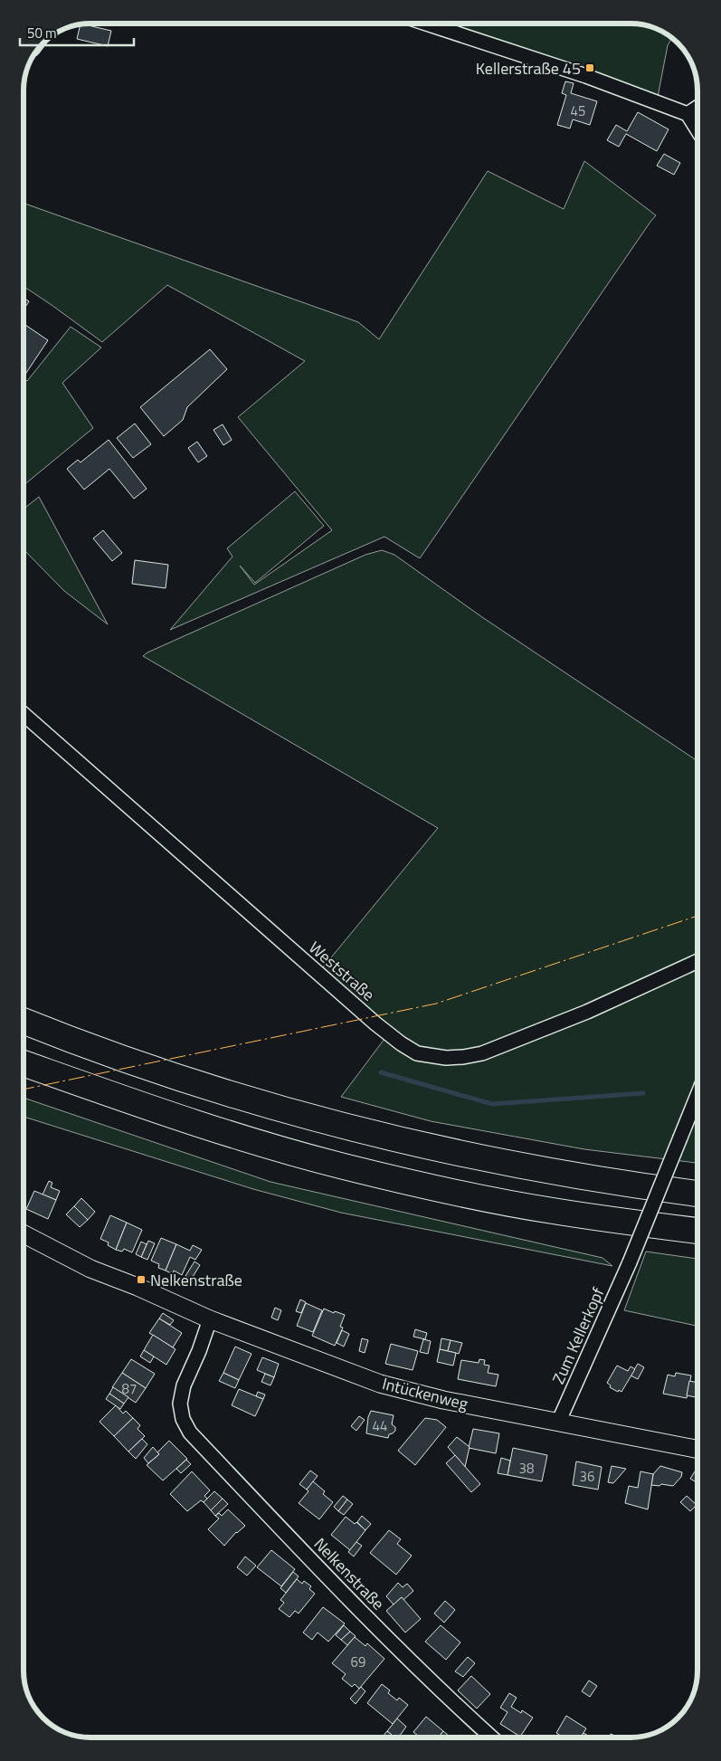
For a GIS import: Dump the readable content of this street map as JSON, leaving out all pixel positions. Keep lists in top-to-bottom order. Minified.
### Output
{"streets":{"street":["Weststraße","Zum Kellerkopf","Intückenweg","Nelkenstraße"]},"crossings":[["Zum Kellerkopf","Intückenweg"],["Intückenweg","Nelkenstraße"]],"places":{"transit":["Kellerstraße 45","Nelkenstraße"]},"house_numbers":["45","87","44","38","36","69"],"scale_bar":"50 m"}
